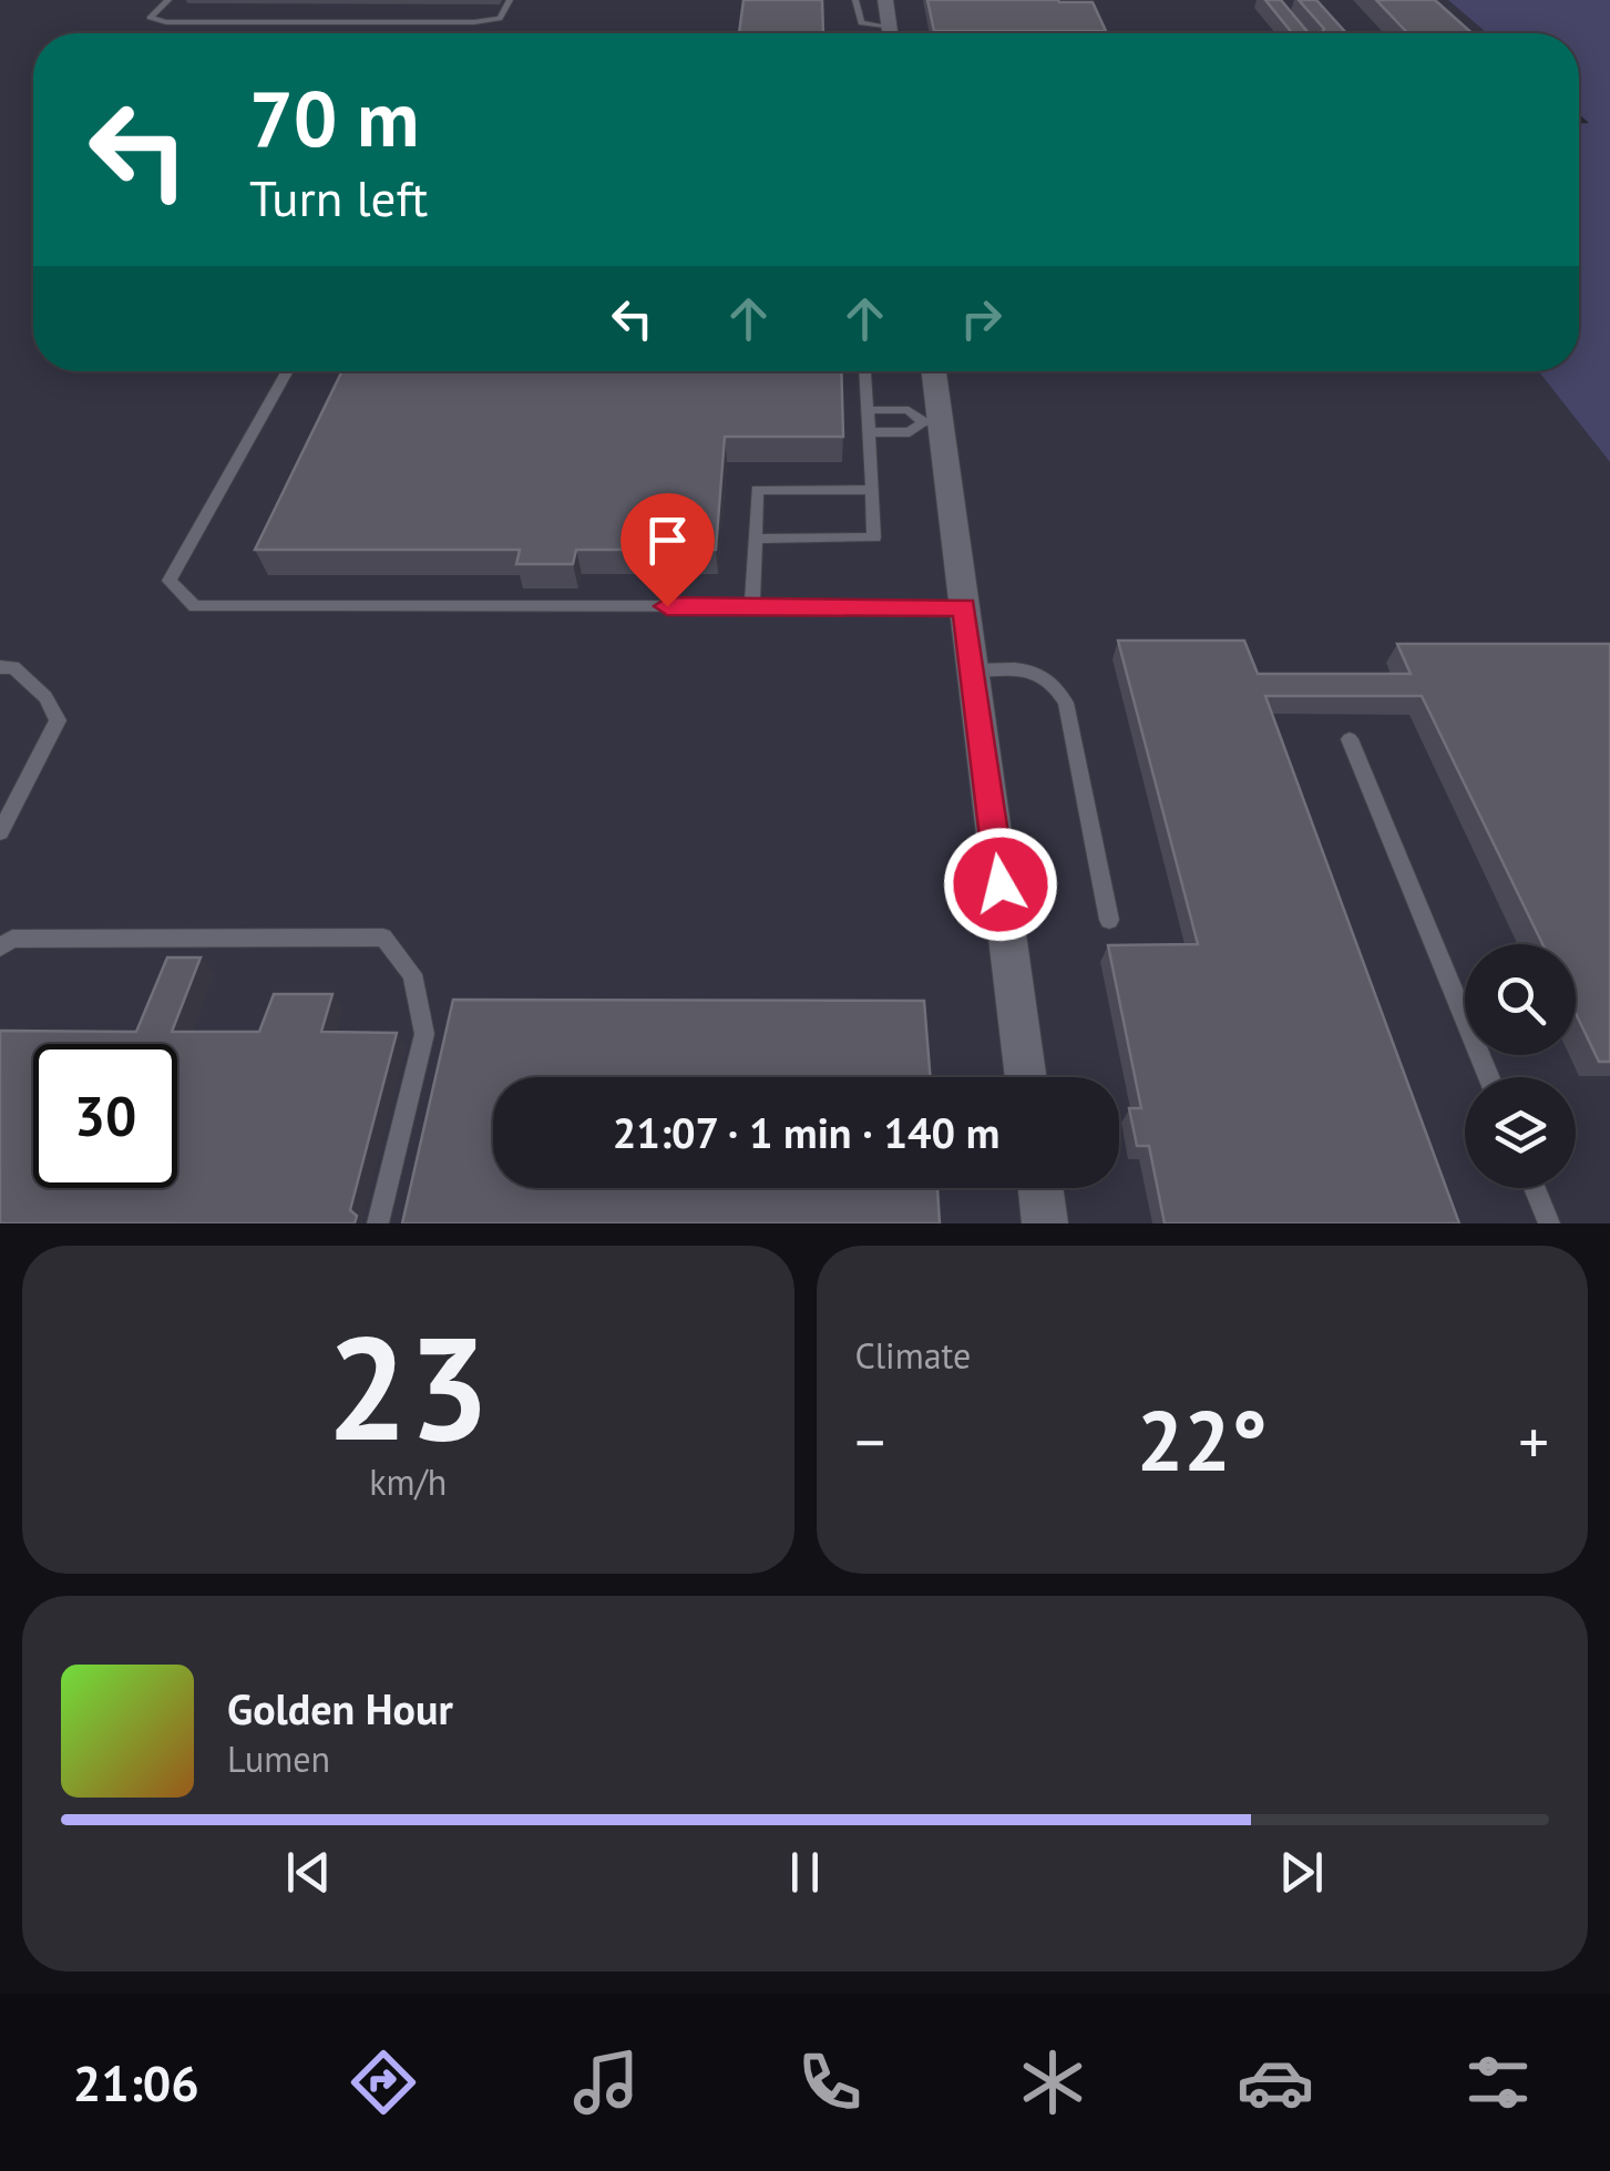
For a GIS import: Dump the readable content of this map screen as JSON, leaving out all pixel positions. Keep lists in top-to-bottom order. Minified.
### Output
{"page":{"turn":["70 m","Turn left"],"limit":"30","trip":"21:07 · 1 min · 140 m","tile":[["23","km/h"],"Climate"],"heat":["−","22°","+"],"song":["Golden Hour","Lumen"],"tabs":"21:06"}}
